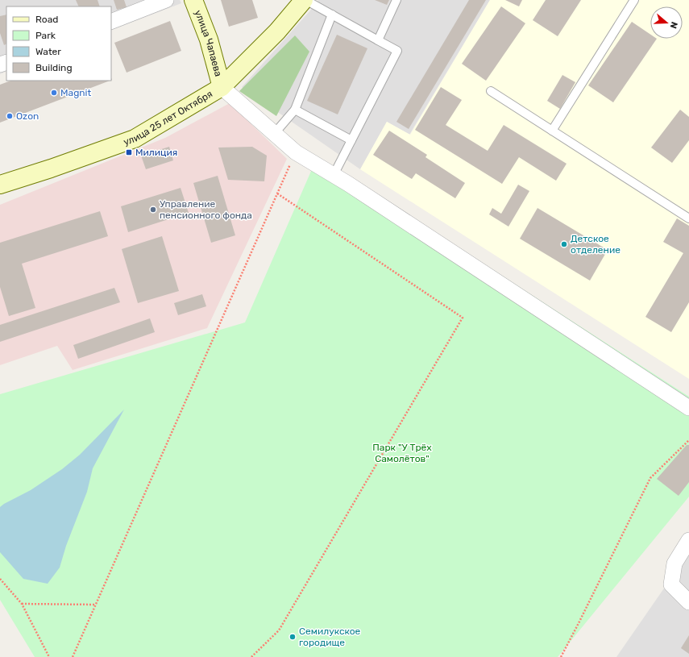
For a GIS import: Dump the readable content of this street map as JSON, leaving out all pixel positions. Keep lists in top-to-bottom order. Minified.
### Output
{"streets":{"street":["улица Чапаева","улица 25 лет Октября"]},"crossings":[["улица Чапаева","улица 25 лет Октября"]],"parks":["Парк \"У Трёх Самолётов\""],"places":{"other":["Magnit","Ozon","Управление пенсионного фонда","Детское отделение","Семилукское городище"],"transit":["Милиция"]},"legend":["Road","Park","Water","Building"],"north":"right"}
